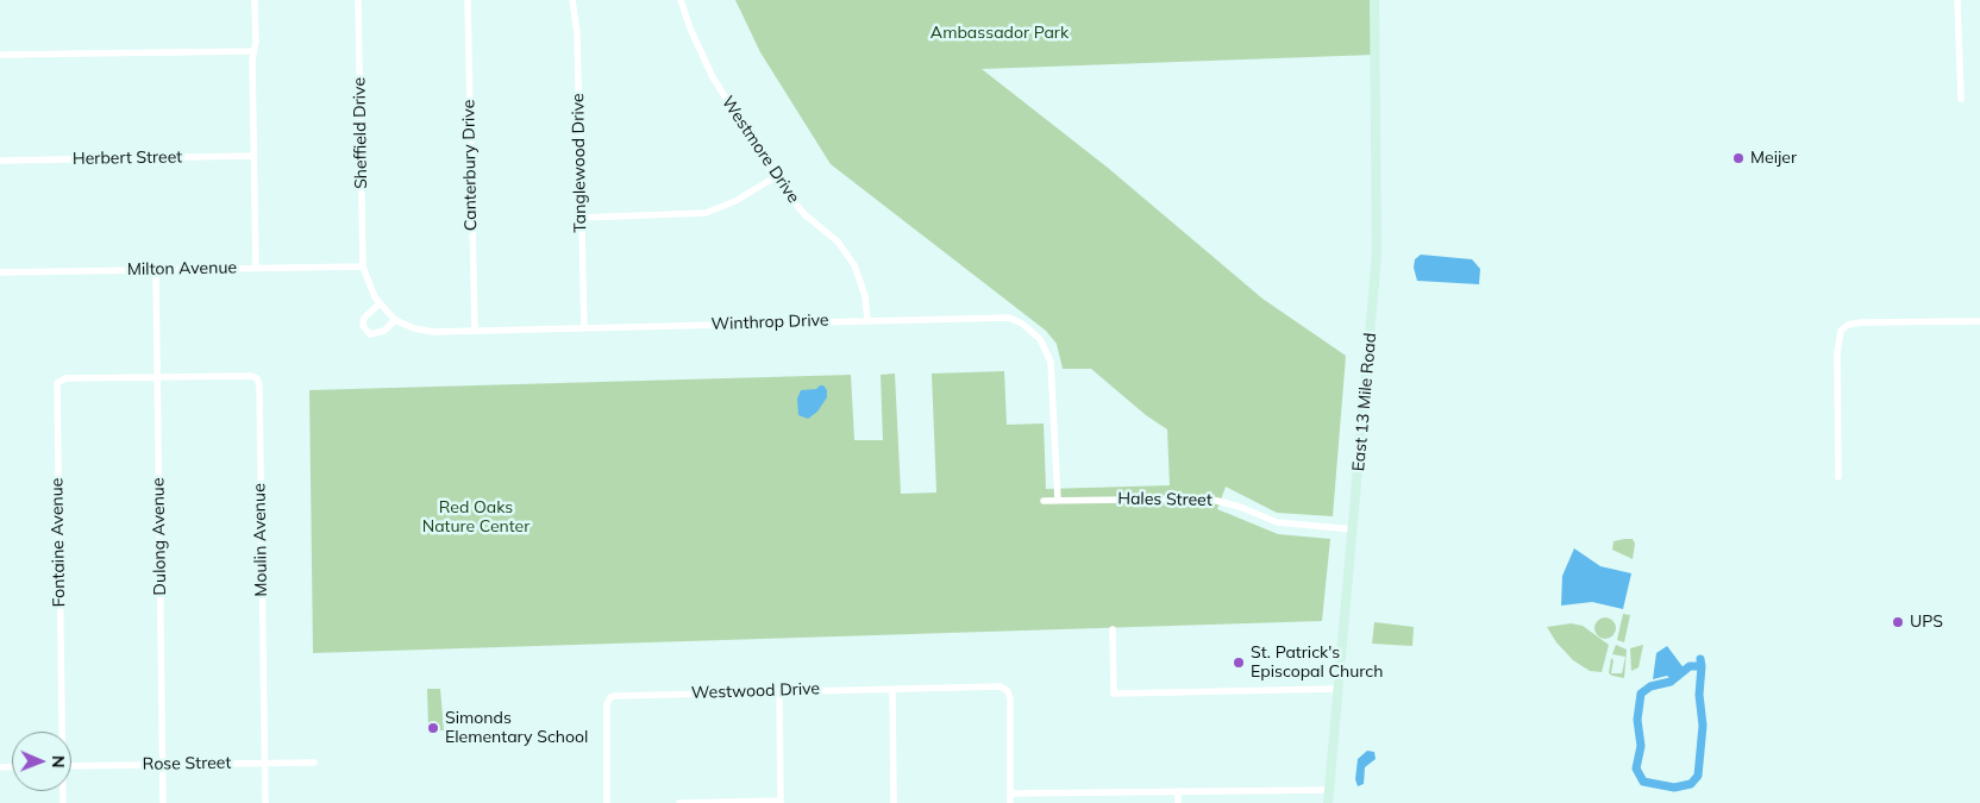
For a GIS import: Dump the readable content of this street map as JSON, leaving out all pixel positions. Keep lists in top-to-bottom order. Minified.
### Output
{"streets":{"main road":["East 13 Mile Road"],"street":["Sheffield Drive","Westmore Drive","Herbert Street","Tanglewood Drive","Canterbury Drive","Milton Avenue","Winthrop Drive","Hales Street","Dulong Avenue","Moulin Avenue","Fontaine Avenue","Westwood Drive","Rose Street"]},"crossings":[["Sheffield Drive","Milton Avenue"],["Sheffield Drive","Winthrop Drive"],["Westmore Drive","Winthrop Drive"],["Tanglewood Drive","Winthrop Drive"],["Canterbury Drive","Winthrop Drive"],["Milton Avenue","Winthrop Drive"],["Milton Avenue","Dulong Avenue"],["Winthrop Drive","Hales Street"],["East 13 Mile Road","Hales Street"],["Dulong Avenue","Moulin Avenue"],["Dulong Avenue","Fontaine Avenue"],["Dulong Avenue","Rose Street"],["Moulin Avenue","Fontaine Avenue"],["Moulin Avenue","Rose Street"]],"parks":["Ambassador Park","Red Oaks Nature Center"],"places":["Meijer","UPS","St. Patrick's Episcopal Church","Simonds Elementary School"],"north":"right"}
